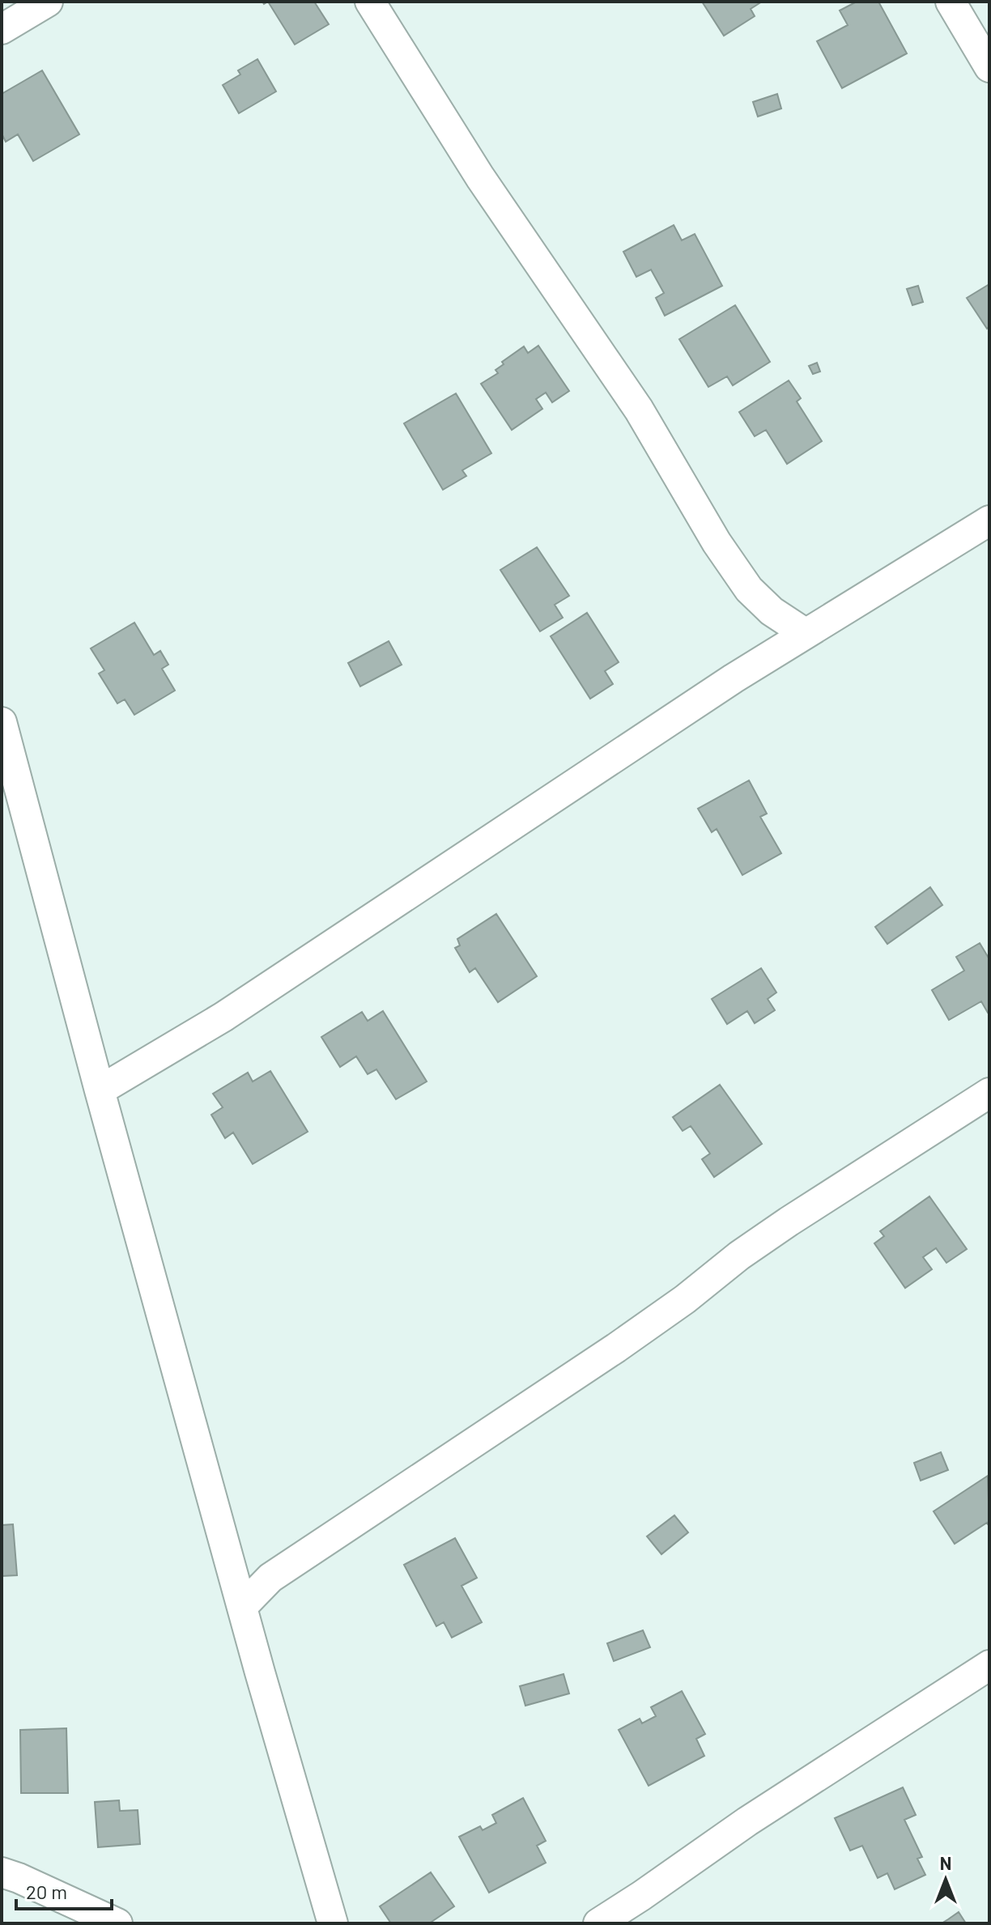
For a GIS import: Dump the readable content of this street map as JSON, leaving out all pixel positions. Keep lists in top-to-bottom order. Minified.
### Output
{"scale_bar":"20 m","north":"top"}
